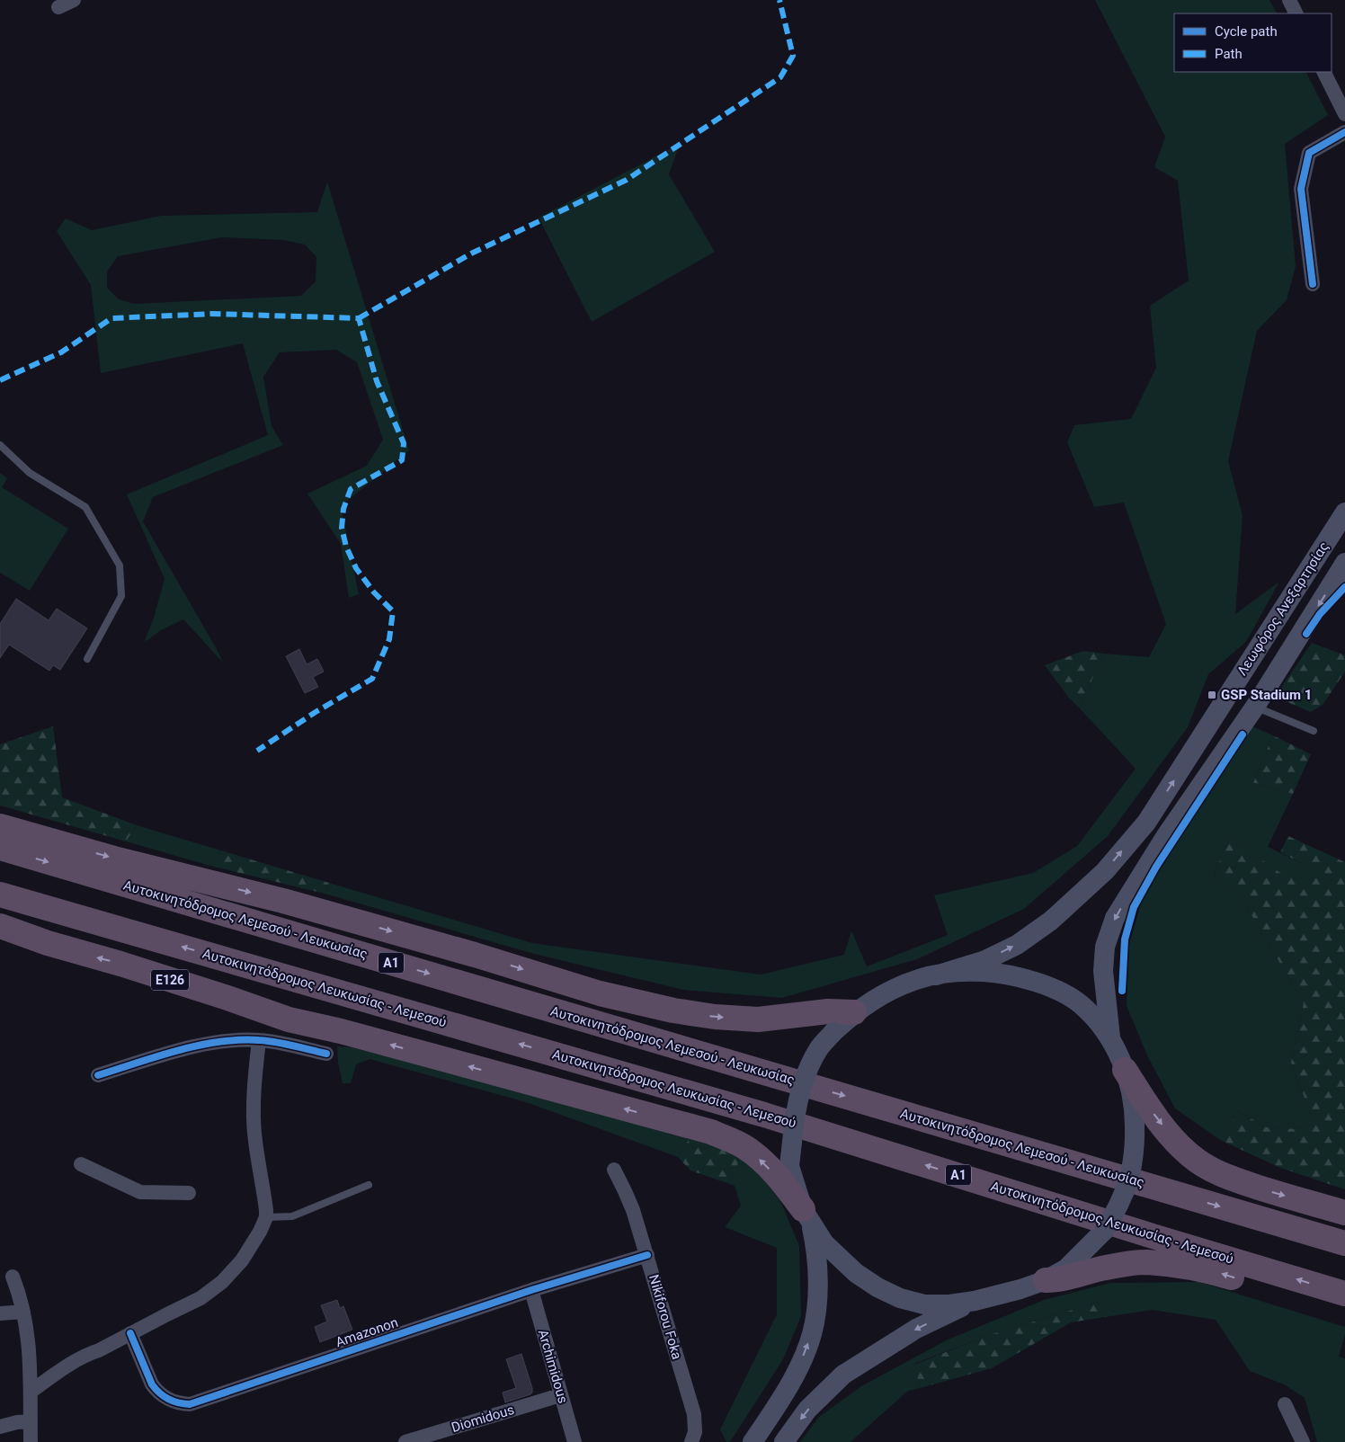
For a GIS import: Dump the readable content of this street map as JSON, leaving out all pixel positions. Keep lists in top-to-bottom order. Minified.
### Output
{"streets":{"highway":["Αυτοκινητόδρομος Λεμεσού - Λευκωσίας","A1","E126","Αυτοκινητόδρομος Λευκωσίας - Λεμεσού"],"main road":["Λεωφόρος Ανεξαρτησίας"],"street":["Nikiforou Foka","Amazonon","Archimidous","Diomidous"]},"crossings":[["Nikiforou Foka","Amazonon"],["Amazonon","Archimidous"],["Archimidous","Diomidous"]],"places":{"transit":["GSP Stadium 1"]},"legend":["Cycle path","Path"]}
